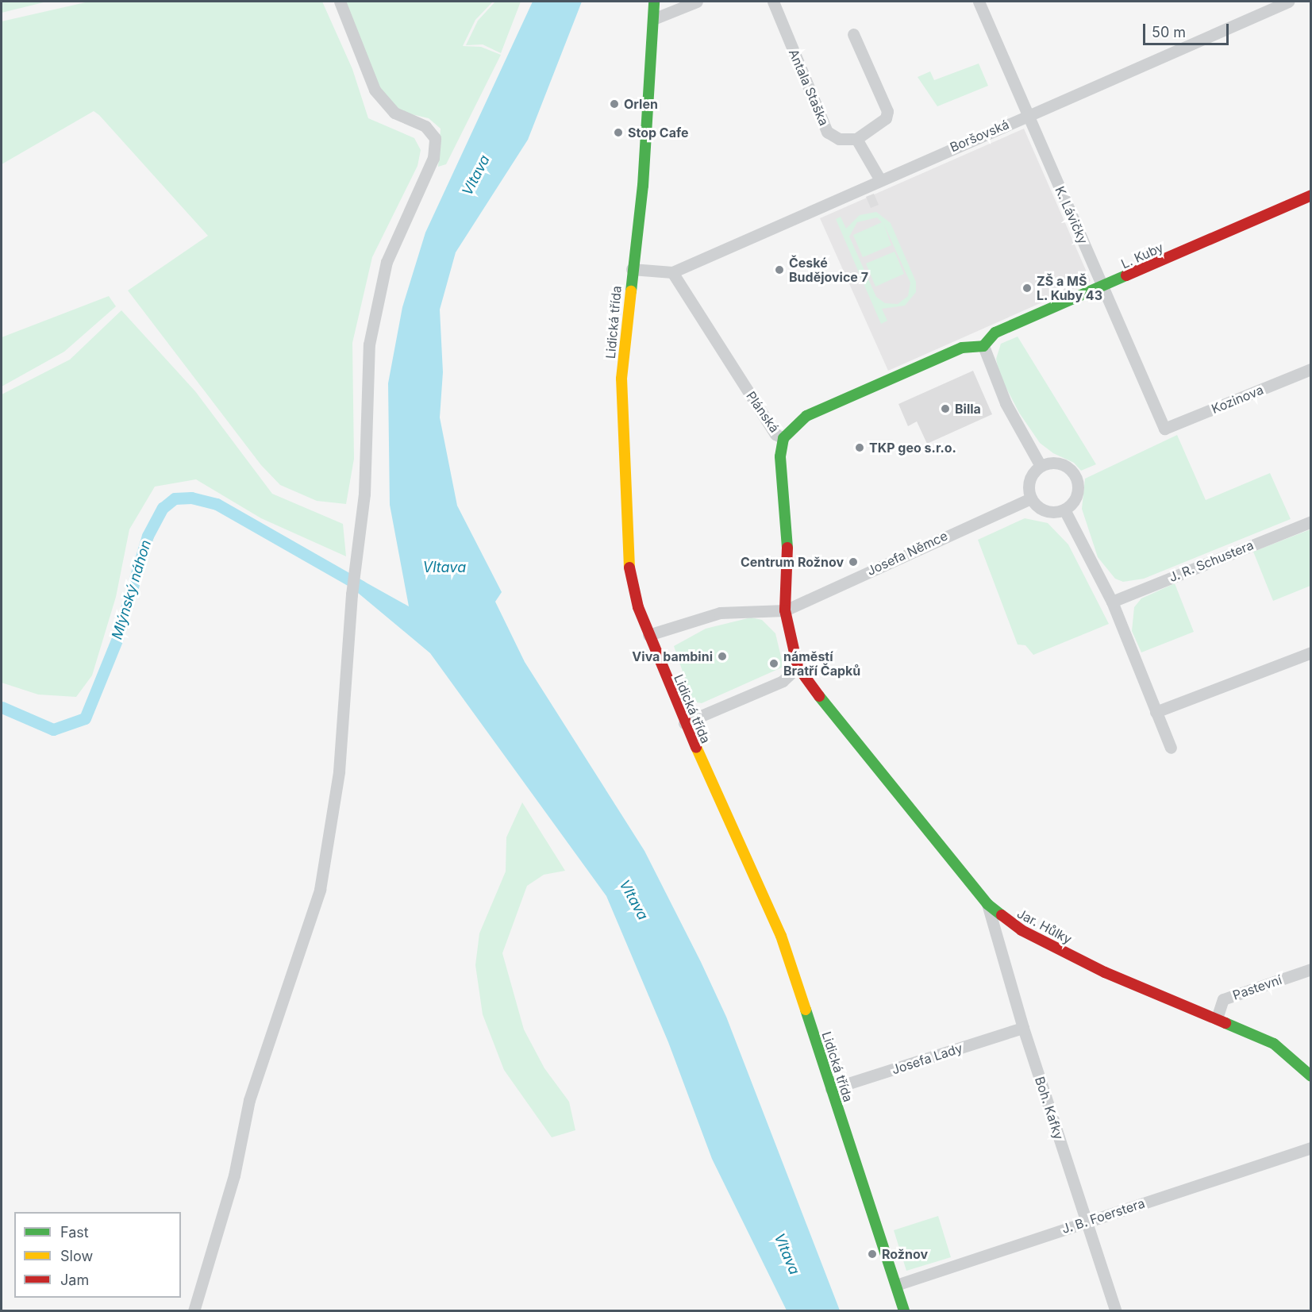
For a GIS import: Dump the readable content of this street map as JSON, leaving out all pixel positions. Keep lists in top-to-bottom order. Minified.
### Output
{"streets":{"street":["Antala Staška","Boršovská","K. Lávičky","L. Kuby","Lidická třída","Kozinova","Plánská","Josefa Němce","J. R. Schustera","Jar. Hůlky","Pastevní","Josefa Lady","Boh. Kafky","J. B. Foerstera"]},"crossings":[["Boršovská","K. Lávičky"],["Boršovská","Plánská"],["K. Lávičky","L. Kuby"],["K. Lávičky","Kozinova"],["Lidická třída","Josefa Lady"],["Lidická třída","J. B. Foerstera"],["Plánská","Josefa Němce"],["Plánská","Jar. Hůlky"],["Jar. Hůlky","Pastevní"],["Jar. Hůlky","Boh. Kafky"],["Josefa Lady","Boh. Kafky"],["Boh. Kafky","J. B. Foerstera"]],"water":["Vltava","Mlýnský náhon"],"places":["Orlen","Stop Cafe","České Budějovice 7","ZŠ a MŠ L. Kuby 43","Billa","TKP geo s.r.o.","Centrum Rožnov","Viva bambini","náměstí Bratří Čapků","Rožnov"],"legend":["Fast","Slow","Jam"],"scale_bar":"50 m"}
